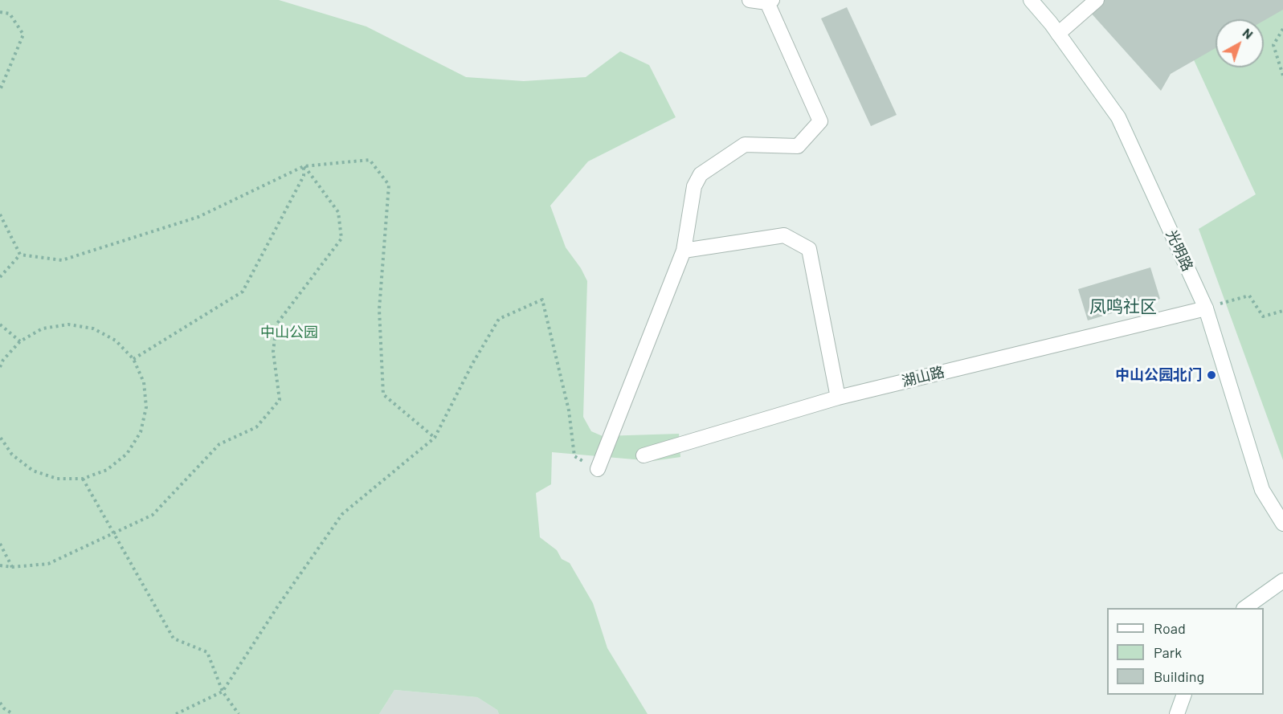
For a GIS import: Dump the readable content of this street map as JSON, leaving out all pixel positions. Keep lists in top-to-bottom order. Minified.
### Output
{"streets":{"street":["光明路","湖山路"]},"crossings":[["光明路","湖山路"]],"districts":["凤鸣社区"],"parks":["中山公园"],"places":["中山公园北门"],"legend":["Road","Park","Building"],"north":"top right"}
